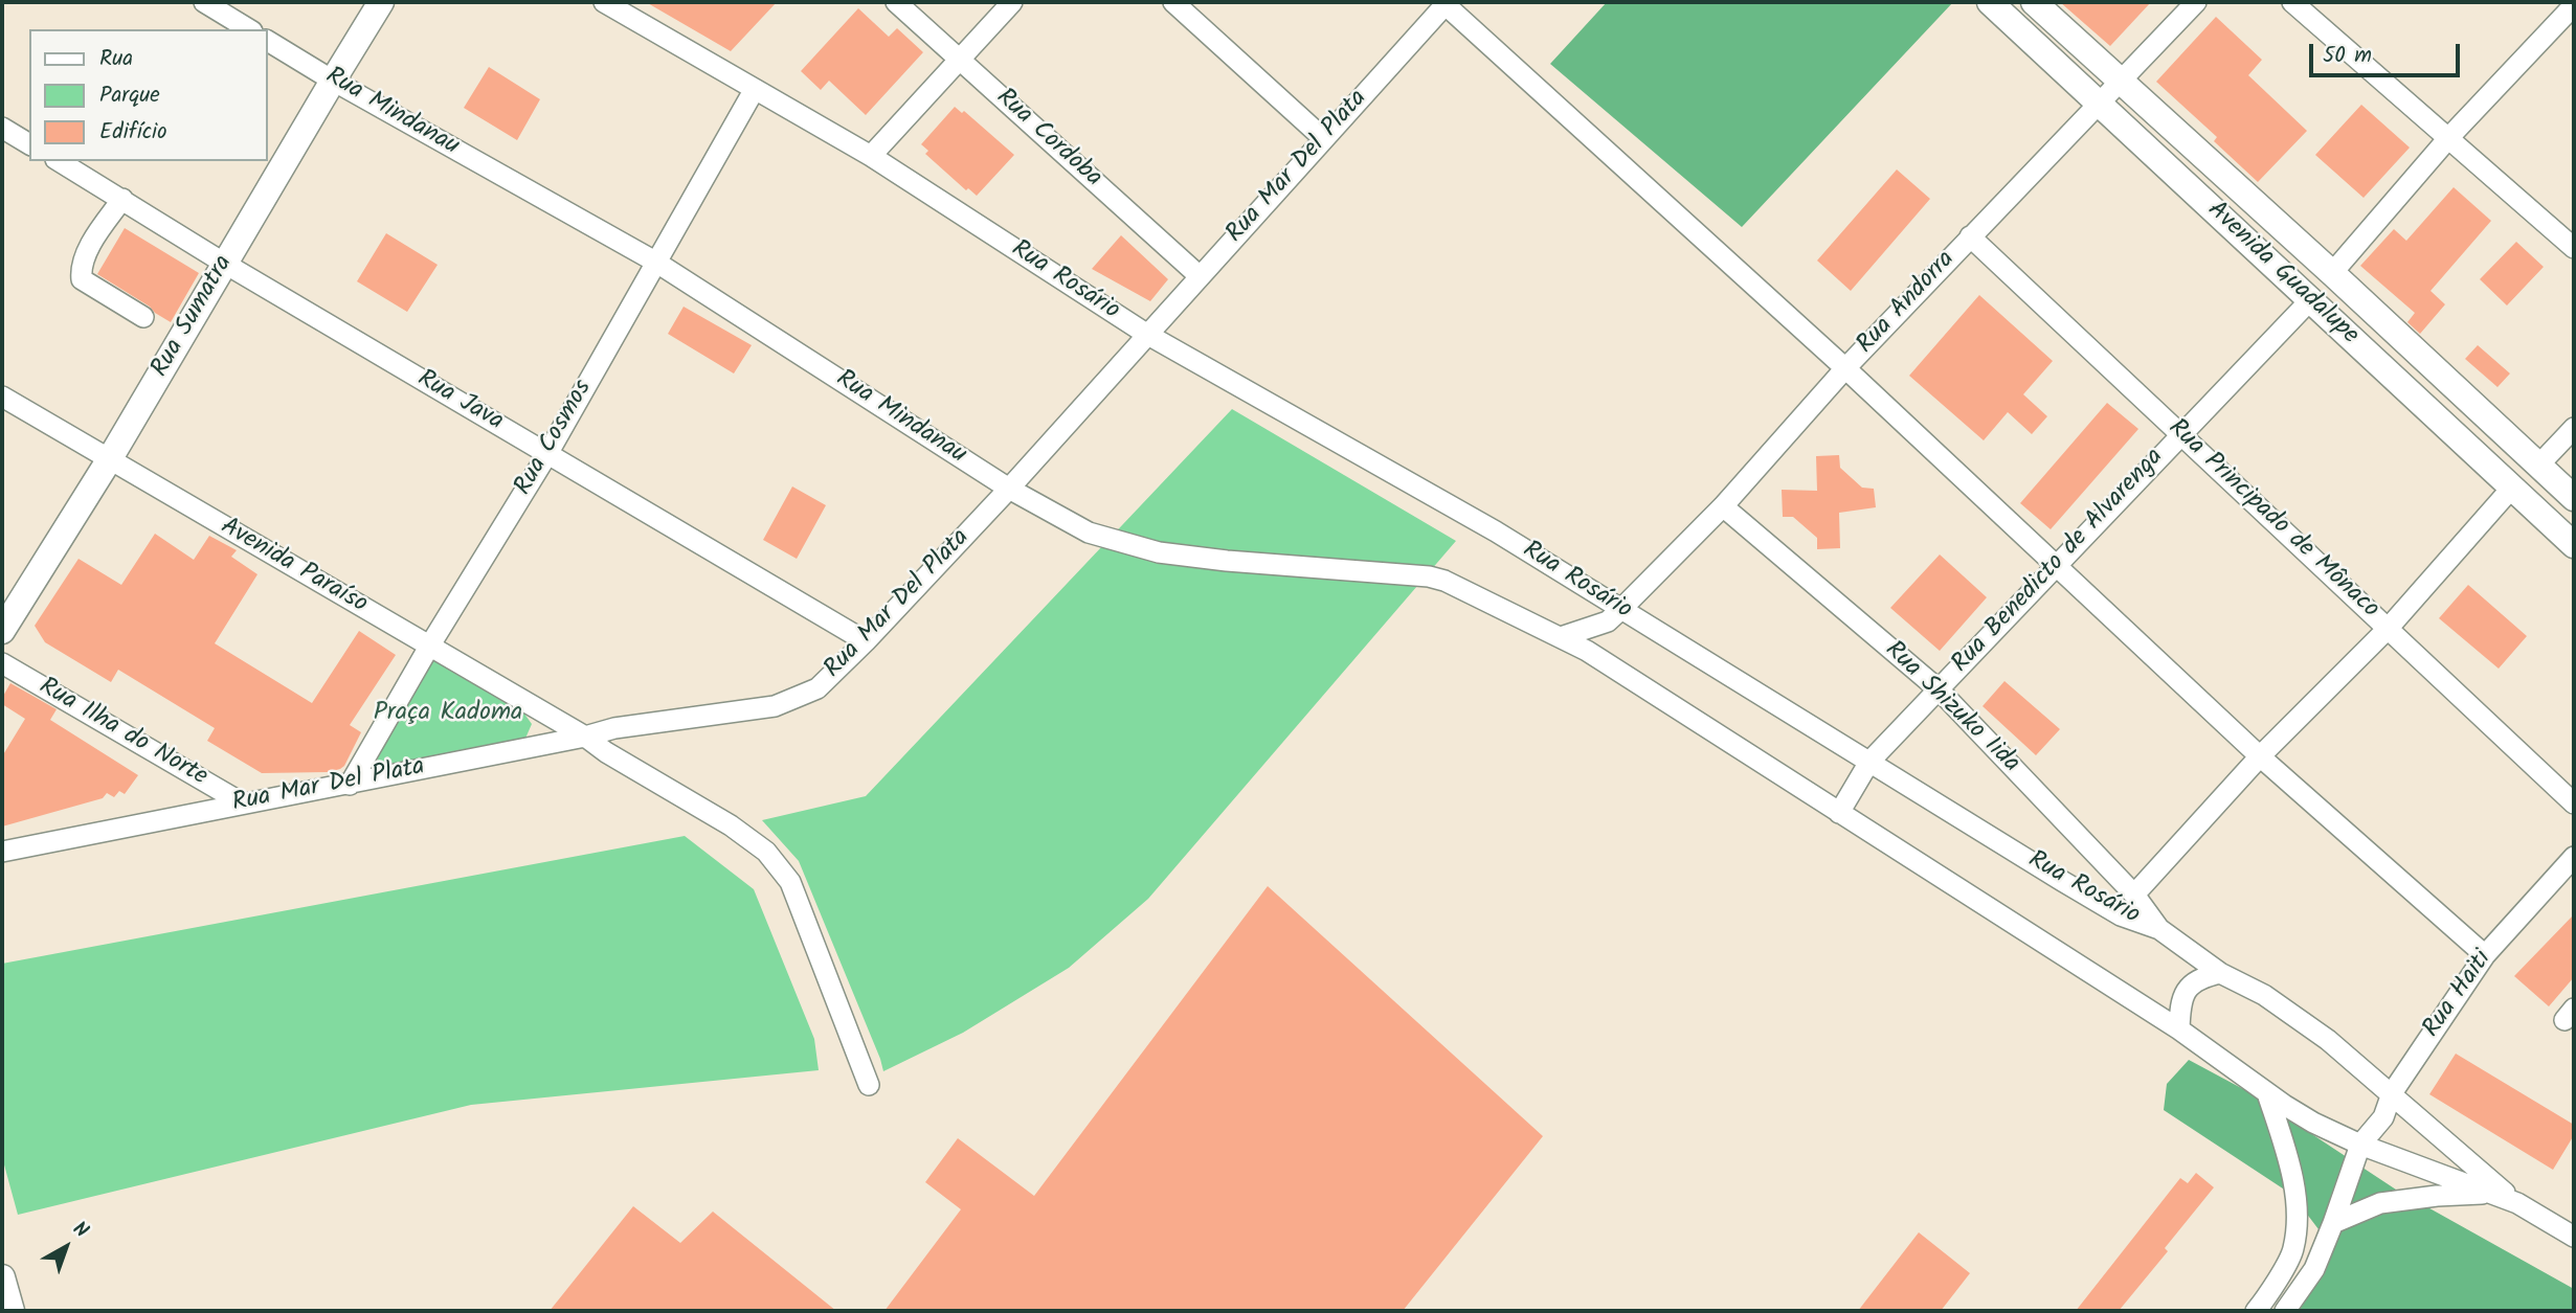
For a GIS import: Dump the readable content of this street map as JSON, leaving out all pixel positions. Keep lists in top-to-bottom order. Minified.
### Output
{"streets":{"street":["Rua Mindanau","Rua Cordoba","Rua Mar Del Plata","Avenida Guadalupe","Rua Rosário","Rua Andorra","Rua Sumatra","Rua Java","Rua Cosmos","Rua Principado de Mônaco","Rua Benedicto de Alvarenga","Avenida Paraíso","Rua Shizuko Iida","Rua Ilha do Norte","Rua Haiti"]},"crossings":[["Rua Mindanau","Rua Mar Del Plata"],["Rua Mindanau","Rua Rosário"],["Rua Mindanau","Rua Andorra"],["Rua Mindanau","Rua Sumatra"],["Rua Mindanau","Rua Cosmos"],["Rua Mindanau","Rua Benedicto de Alvarenga"],["Rua Cordoba","Rua Mar Del Plata"],["Rua Mar Del Plata","Rua Rosário"],["Rua Mar Del Plata","Rua Java"],["Rua Mar Del Plata","Rua Cosmos"],["Rua Mar Del Plata","Avenida Paraíso"],["Rua Mar Del Plata","Rua Ilha do Norte"],["Avenida Guadalupe","Rua Andorra"],["Avenida Guadalupe","Rua Benedicto de Alvarenga"],["Rua Rosário","Rua Andorra"],["Rua Rosário","Rua Cosmos"],["Rua Rosário","Rua Benedicto de Alvarenga"],["Rua Rosário","Rua Shizuko Iida"],["Rua Rosário","Rua Haiti"],["Rua Andorra","Rua Principado de Mônaco"],["Rua Andorra","Rua Shizuko Iida"],["Rua Sumatra","Rua Java"],["Rua Sumatra","Avenida Paraíso"],["Rua Java","Rua Cosmos"],["Rua Cosmos","Avenida Paraíso"],["Rua Principado de Mônaco","Rua Benedicto de Alvarenga"],["Rua Benedicto de Alvarenga","Rua Shizuko Iida"]],"parks":["Praça Kadoma"],"legend":["Rua","Parque","Edifício"],"scale_bar":"50 m","north":"top right"}
